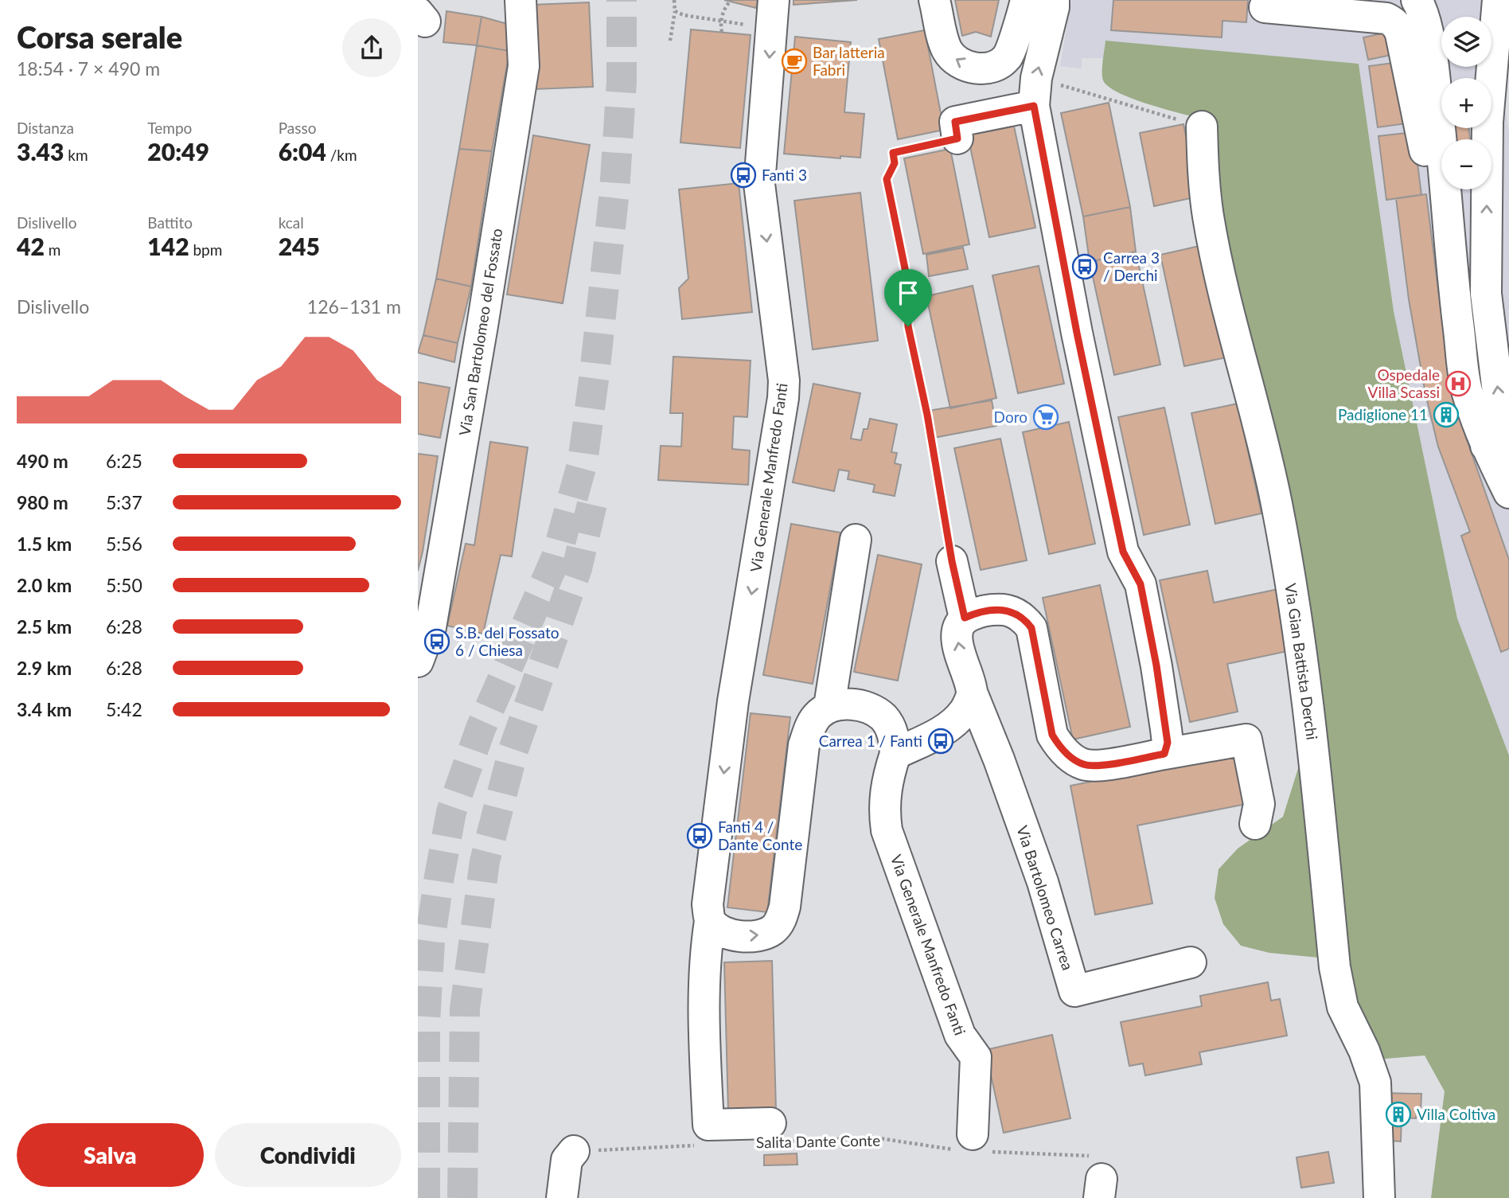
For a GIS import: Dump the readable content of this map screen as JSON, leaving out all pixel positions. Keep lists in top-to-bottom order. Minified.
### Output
{"streets":{"street":["Via San Bartolomeo del Fossato","Via Generale Manfredo Fanti","Via Gian Battista Derchi","Via Bartolomeo Carrea"],"path":["Salita Dante Conte"]},"crossings":[["Via Generale Manfredo Fanti","Salita Dante Conte"]],"places":{"cafe":["Bar latteria Fabri"],"bus stop":["Fanti 3","Carrea 3 / Derchi","S.B. del Fossato 6 / Chiesa","Carrea 1 / Fanti","Fanti 4 / Dante Conte"],"hospital":["Ospedale Villa Scassi"],"building":["Padiglione 11","Villa Coltiva"],"supermarket":["Doro"]},"page":{"heading":["Corsa serale","18:54 · 7 × 490 m"],"map_buttons":["+","−"],"stats":[["Distanza","3.43 km"],["Tempo","20:49"],["Passo","6:04 /km"],["Dislivello","42 m"],["Battito","142 bpm"],["kcal","245"]],"chart":["Dislivello","126–131 m"],"list":[{"name":"490 m","note":"6:25"},{"name":"980 m","note":"5:37"},{"name":"1.5 km","note":"5:56"},{"name":"2.0 km","note":"5:50"},{"name":"2.5 km","note":"6:28"},{"name":"2.9 km","note":"6:28"},{"name":"3.4 km","note":"5:42"}],"buttons":["Salva","Condividi"]}}
